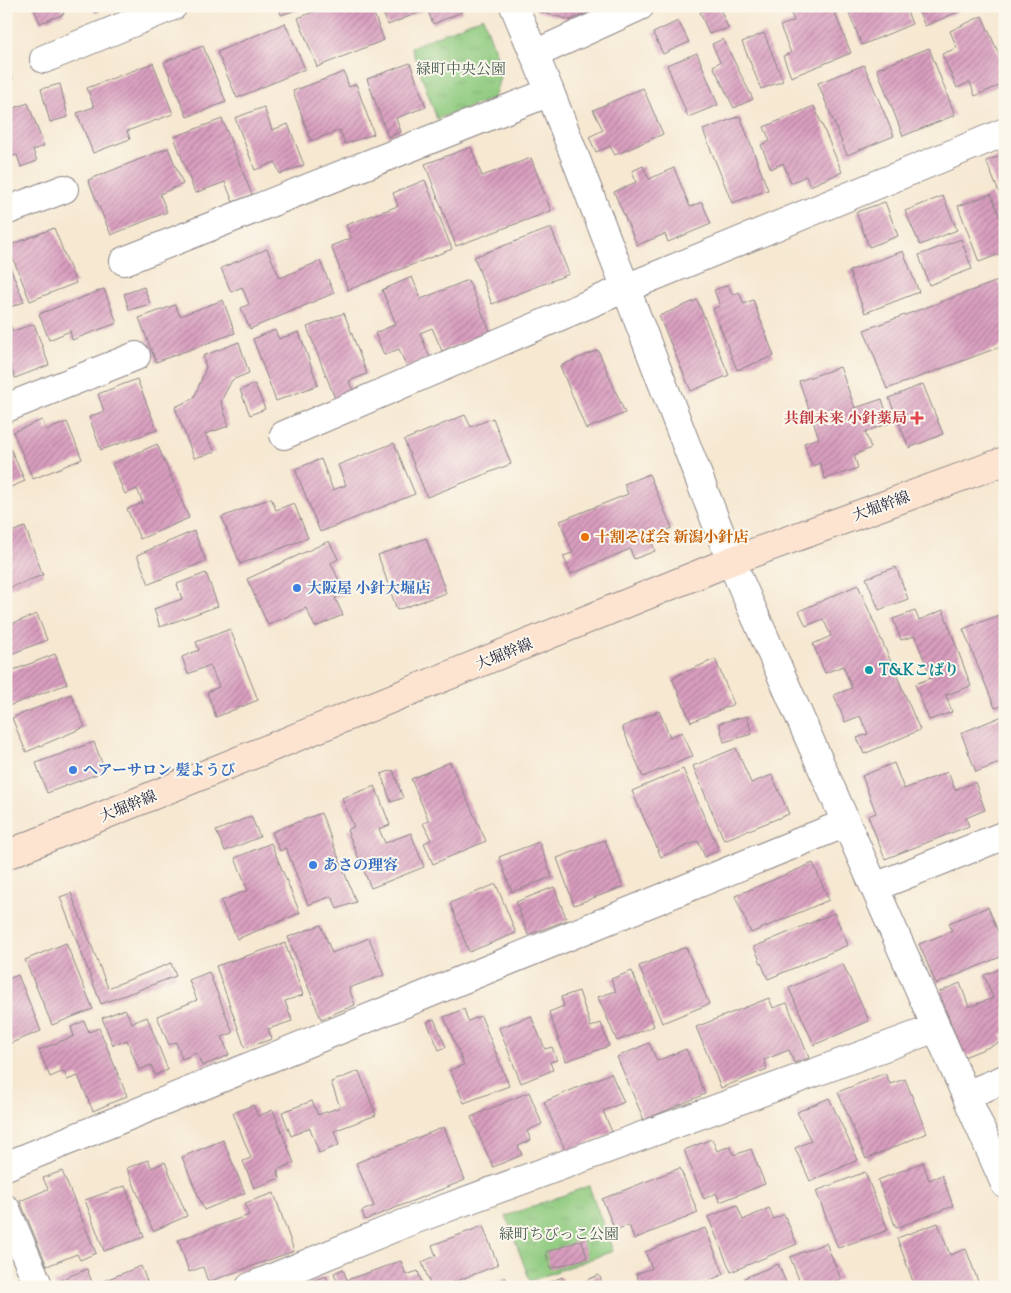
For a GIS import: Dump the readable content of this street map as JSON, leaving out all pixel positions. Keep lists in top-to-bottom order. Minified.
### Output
{"streets":{"street":["大堀幹線"]},"parks":["緑町中央公園","緑町ちびっこ公園"],"places":{"health":["共創未来 小針薬局"],"other":["十割そば会 新潟小針店","大阪屋 小針大堀店","T&Kこばり","ヘアーサロン 髪ようび","あさの理容"]}}
